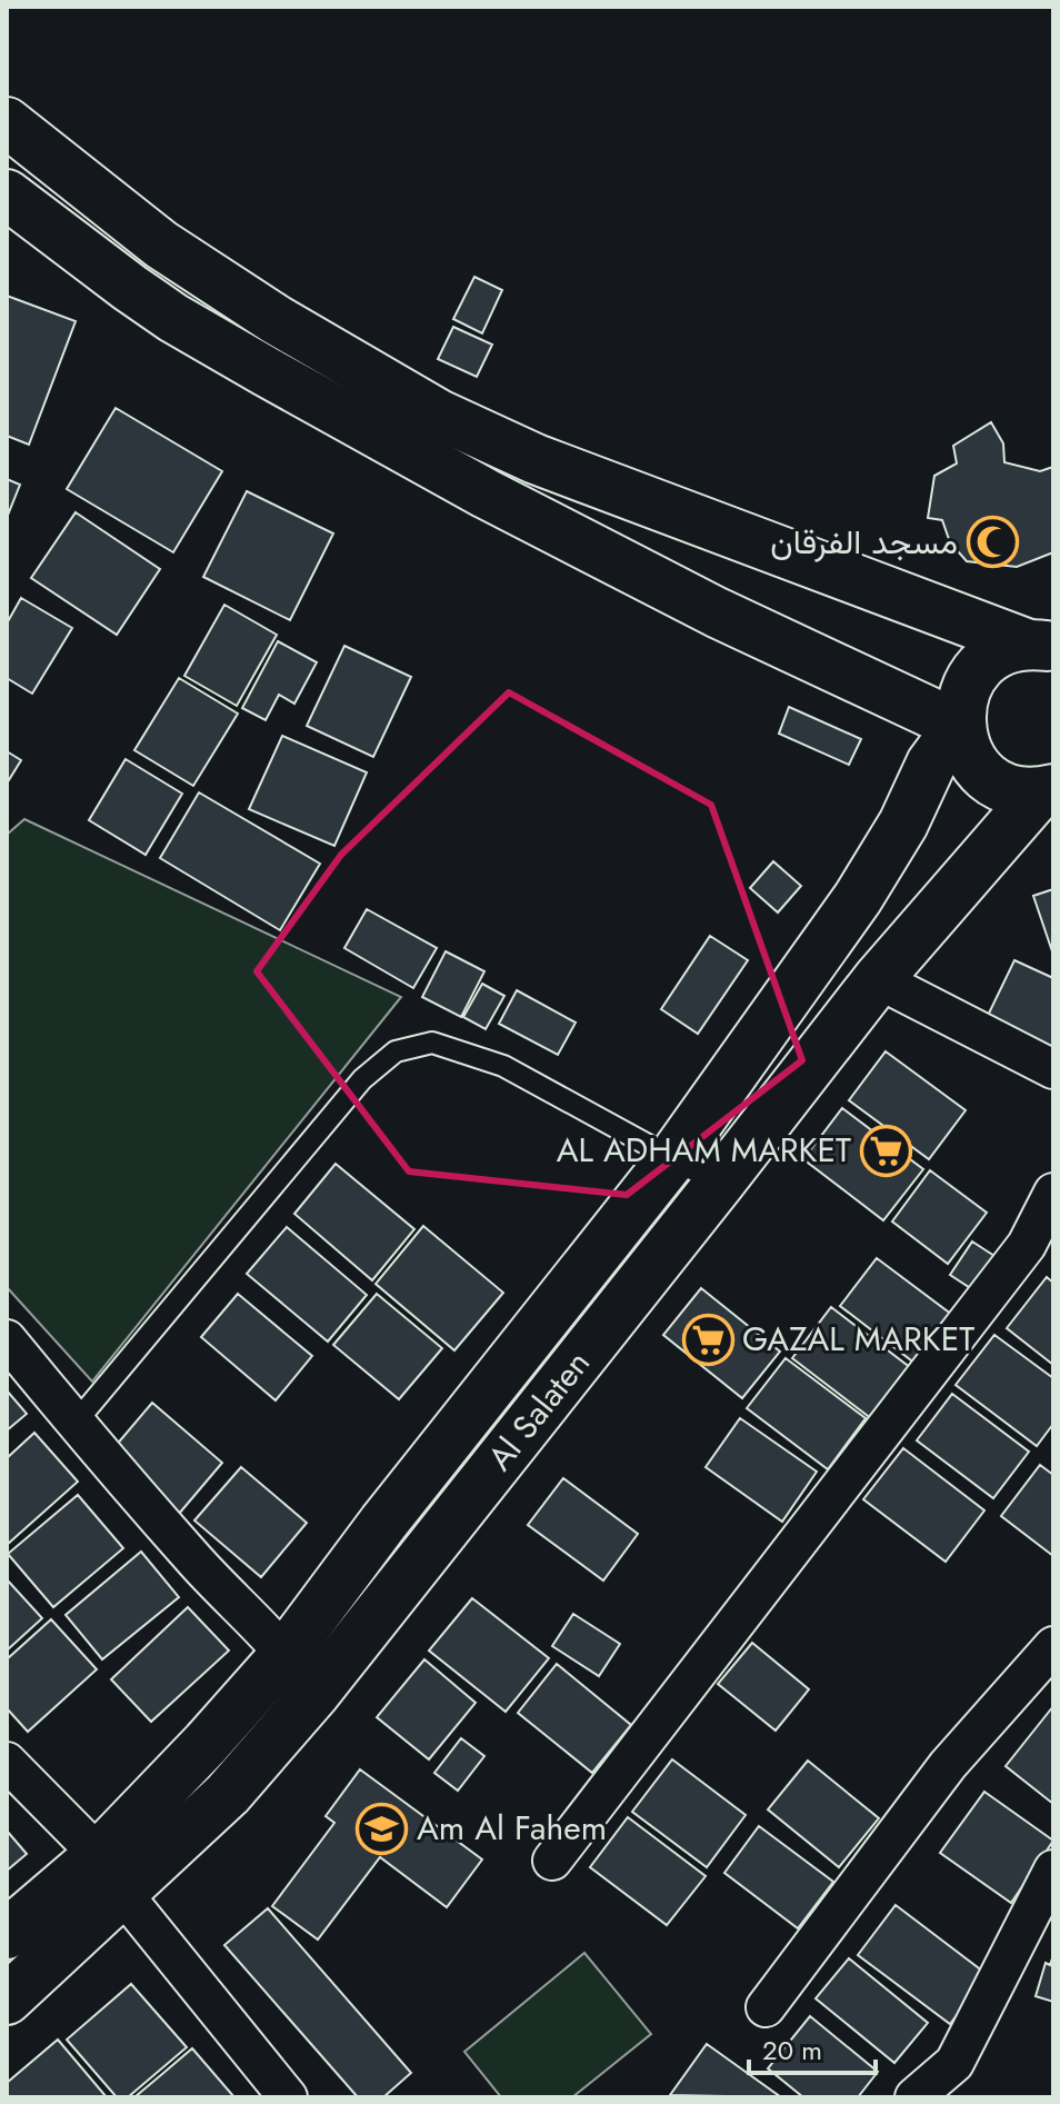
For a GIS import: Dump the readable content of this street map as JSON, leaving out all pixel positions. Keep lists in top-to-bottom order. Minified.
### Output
{"streets":{"main road":["Al Salaten"]},"places":{"mosque":["مسجد الفرقان"],"supermarket":["AL ADHAM MARKET","GAZAL MARKET"],"school or university":["Am Al Fahem"]},"scale_bar":"20 m"}
